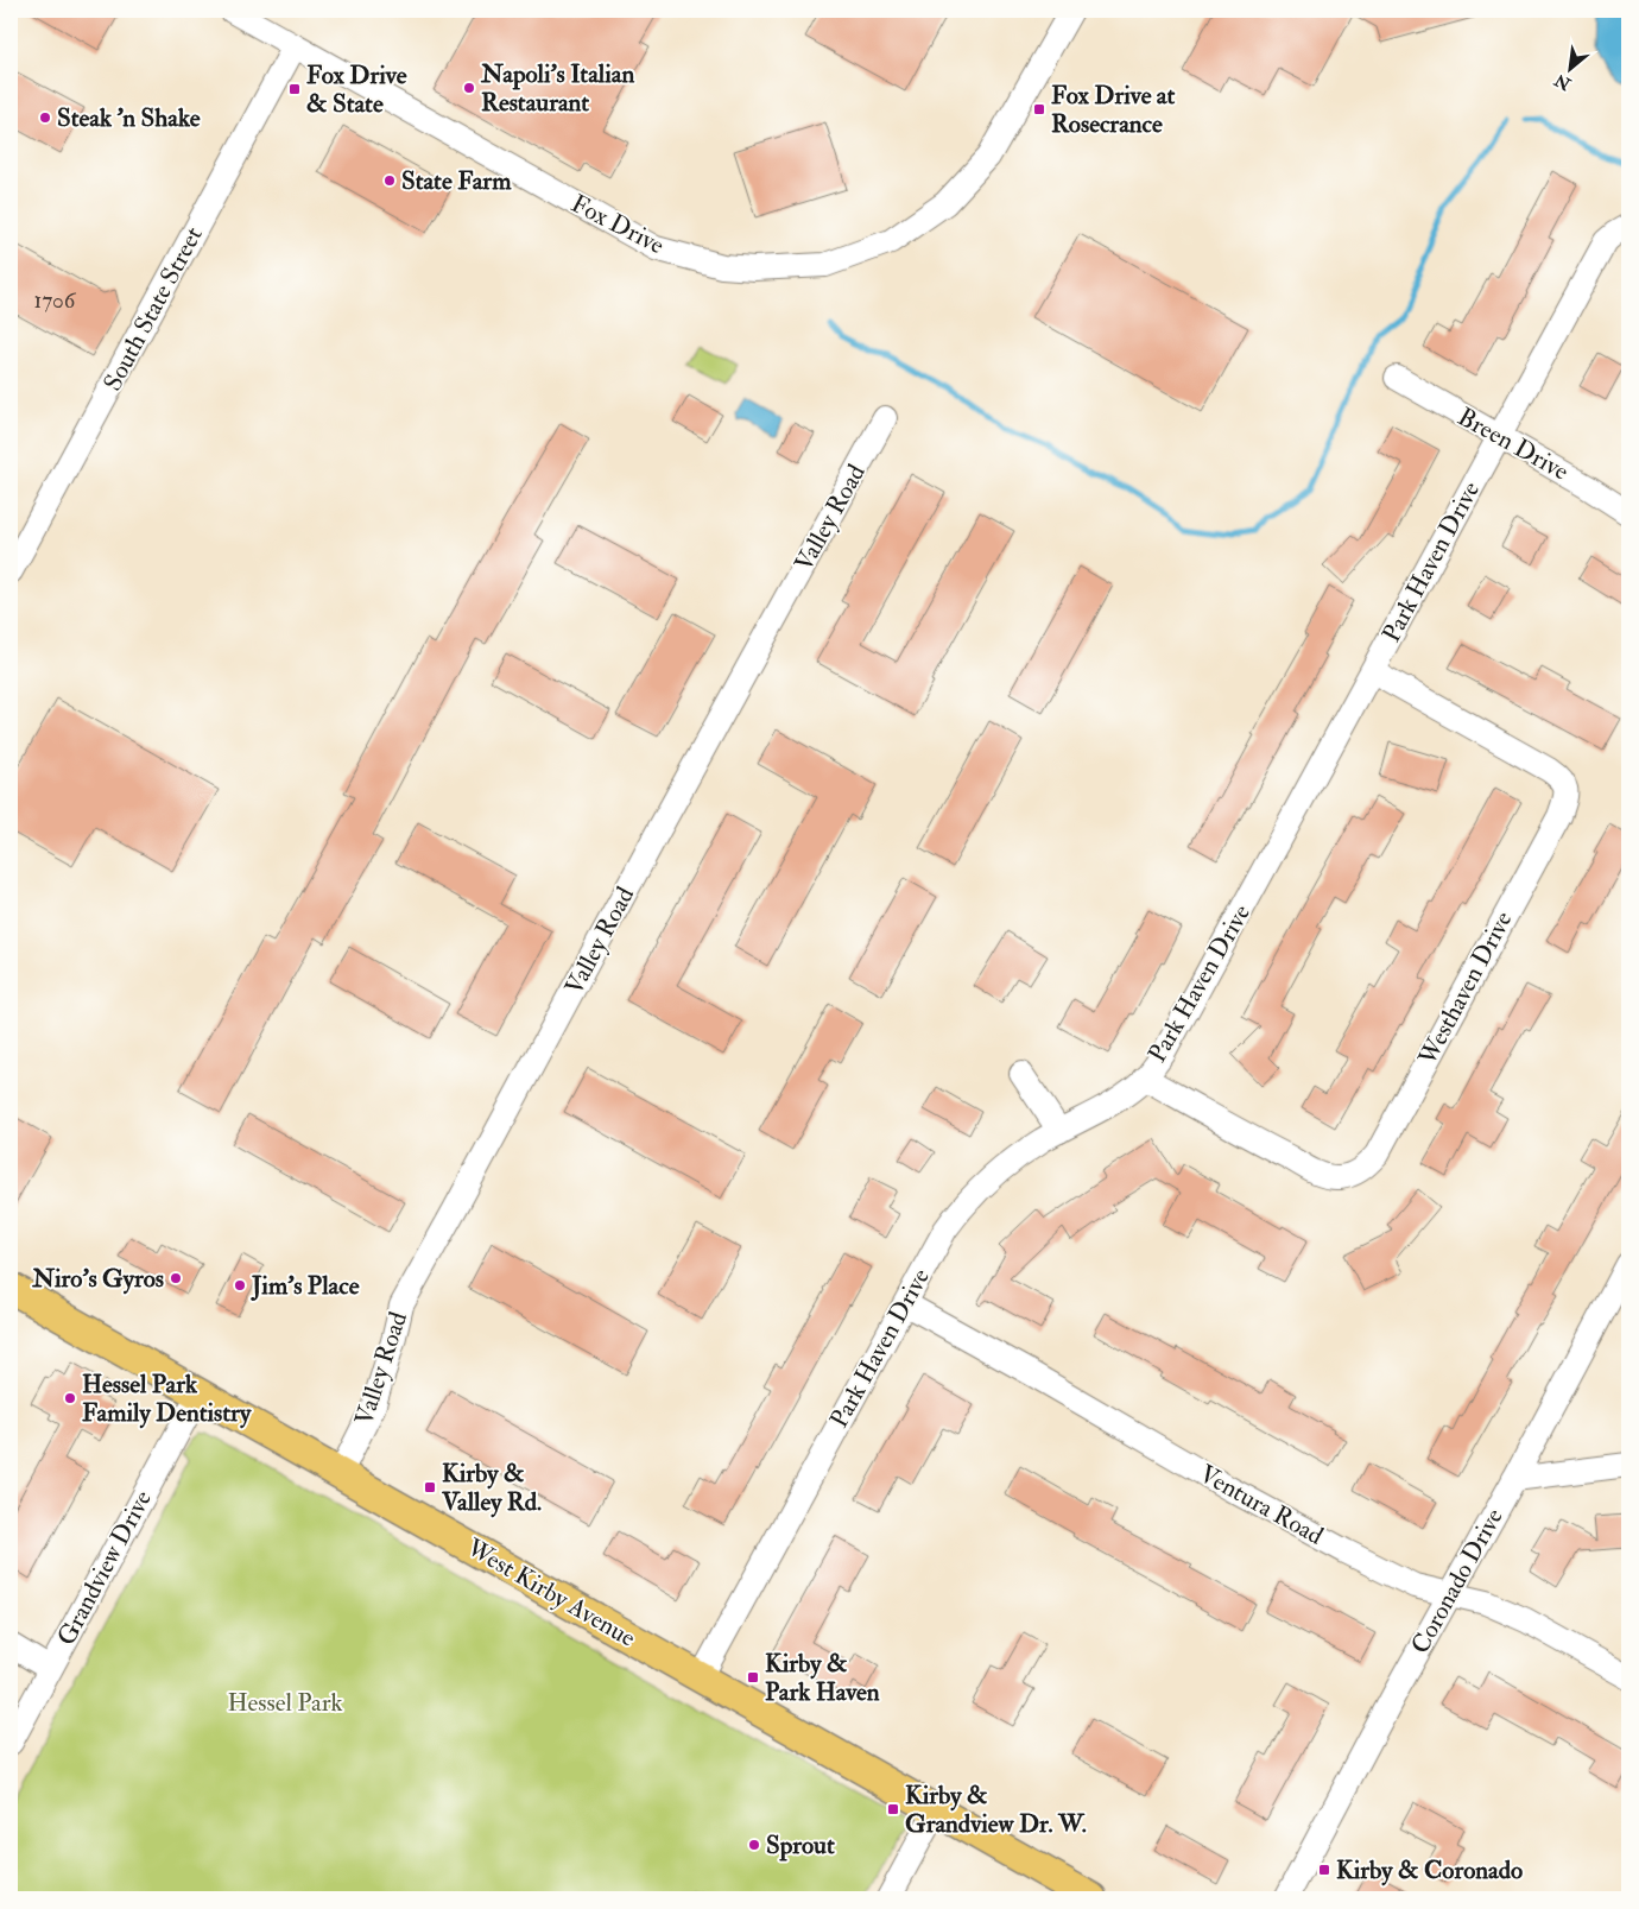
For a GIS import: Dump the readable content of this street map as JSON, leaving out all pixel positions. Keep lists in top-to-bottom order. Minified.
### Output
{"streets":{"main road":["West Kirby Avenue"],"street":["Fox Drive","South State Street","Breen Drive","Valley Road","Park Haven Drive","Westhaven Drive","Ventura Road","Grandview Drive","Coronado Drive"]},"crossings":[["Fox Drive","South State Street"],["Breen Drive","Park Haven Drive"],["Valley Road","West Kirby Avenue"],["Park Haven Drive","Westhaven Drive"],["Park Haven Drive","Ventura Road"],["Park Haven Drive","West Kirby Avenue"],["Ventura Road","Coronado Drive"],["Grandview Drive","West Kirby Avenue"]],"parks":["Hessel Park"],"places":{"other":["Napoli's Italian Restaurant","Steak 'n Shake","State Farm","Niro’s Gyros","Jim's Place","Hessel Park Family Dentistry","Sprout"],"transit":["Fox Drive & State","Fox Drive at Rosecrance","Kirby & Valley Rd.","Kirby & Park Haven","Kirby & Grandview Dr. W.","Kirby & Coronado"]},"house_numbers":["1706"],"north":"bottom left"}
